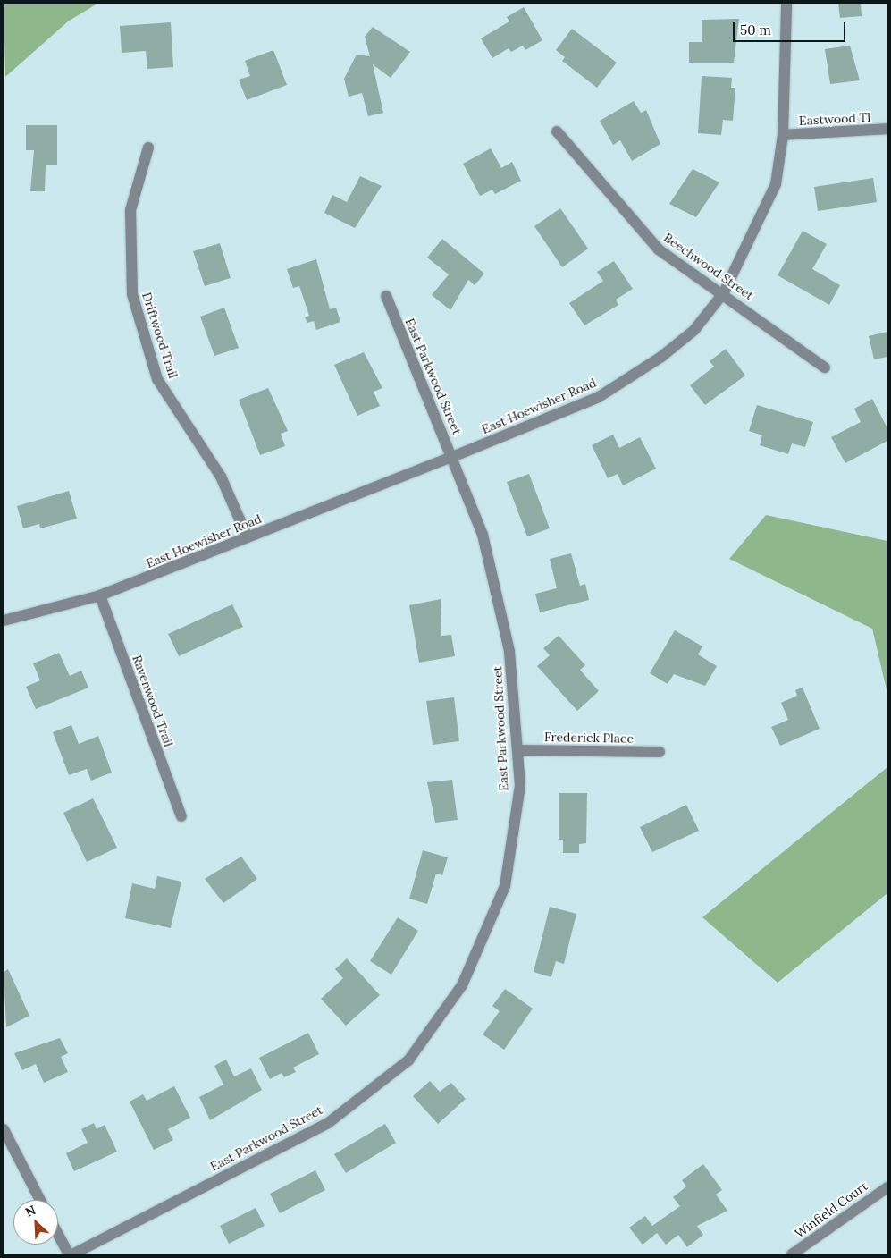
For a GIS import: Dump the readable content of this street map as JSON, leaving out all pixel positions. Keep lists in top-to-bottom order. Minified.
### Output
{"streets":{"street":["Eastwood Tl","Beechwood Street","Driftwood Trail","East Parkwood Street","East Hoewisher Road","Ravenwood Trail","Frederick Place","Winfield Court"]},"crossings":[["Eastwood Tl","East Hoewisher Road"],["Beechwood Street","East Hoewisher Road"],["Driftwood Trail","East Hoewisher Road"],["East Parkwood Street","East Hoewisher Road"],["East Parkwood Street","Frederick Place"],["East Hoewisher Road","Ravenwood Trail"]],"scale_bar":"50 m","north":"top left"}
